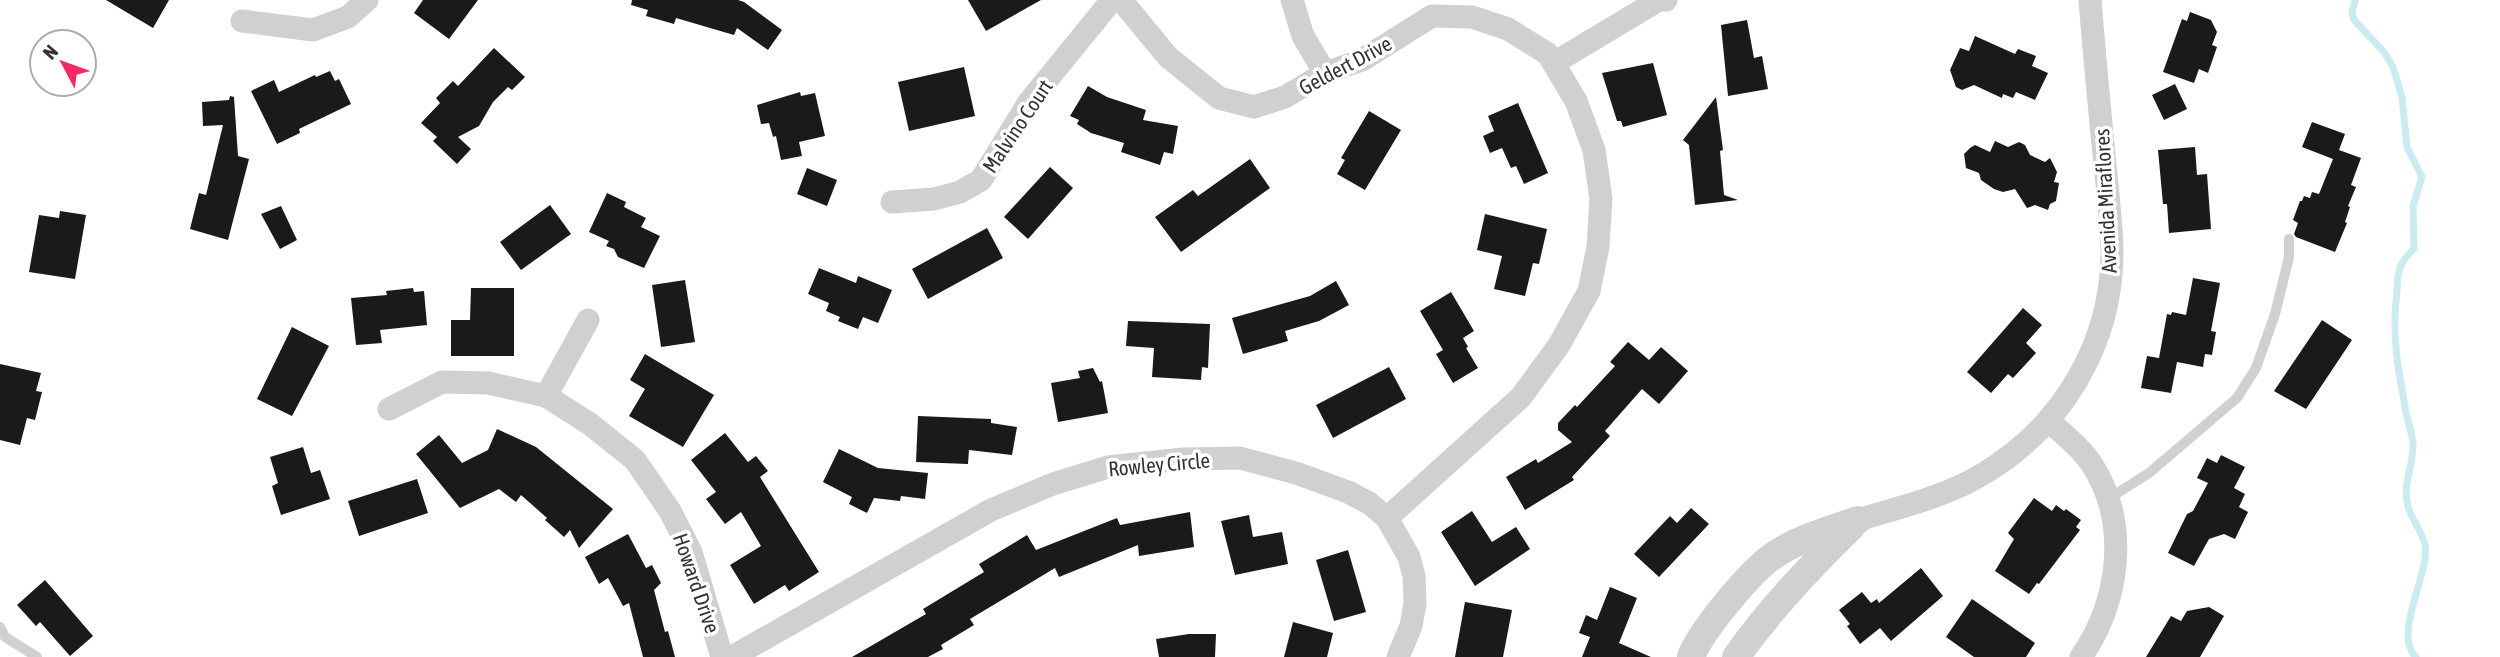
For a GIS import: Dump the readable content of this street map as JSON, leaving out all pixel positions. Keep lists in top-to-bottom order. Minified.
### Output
{"streets":{"street":["Geldert Drive","Malvino Court","Avenida Miraflores","Rowley Circle","Howard Drive"]},"crossings":[["Geldert Drive","Rowley Circle"]],"north":"top left"}
